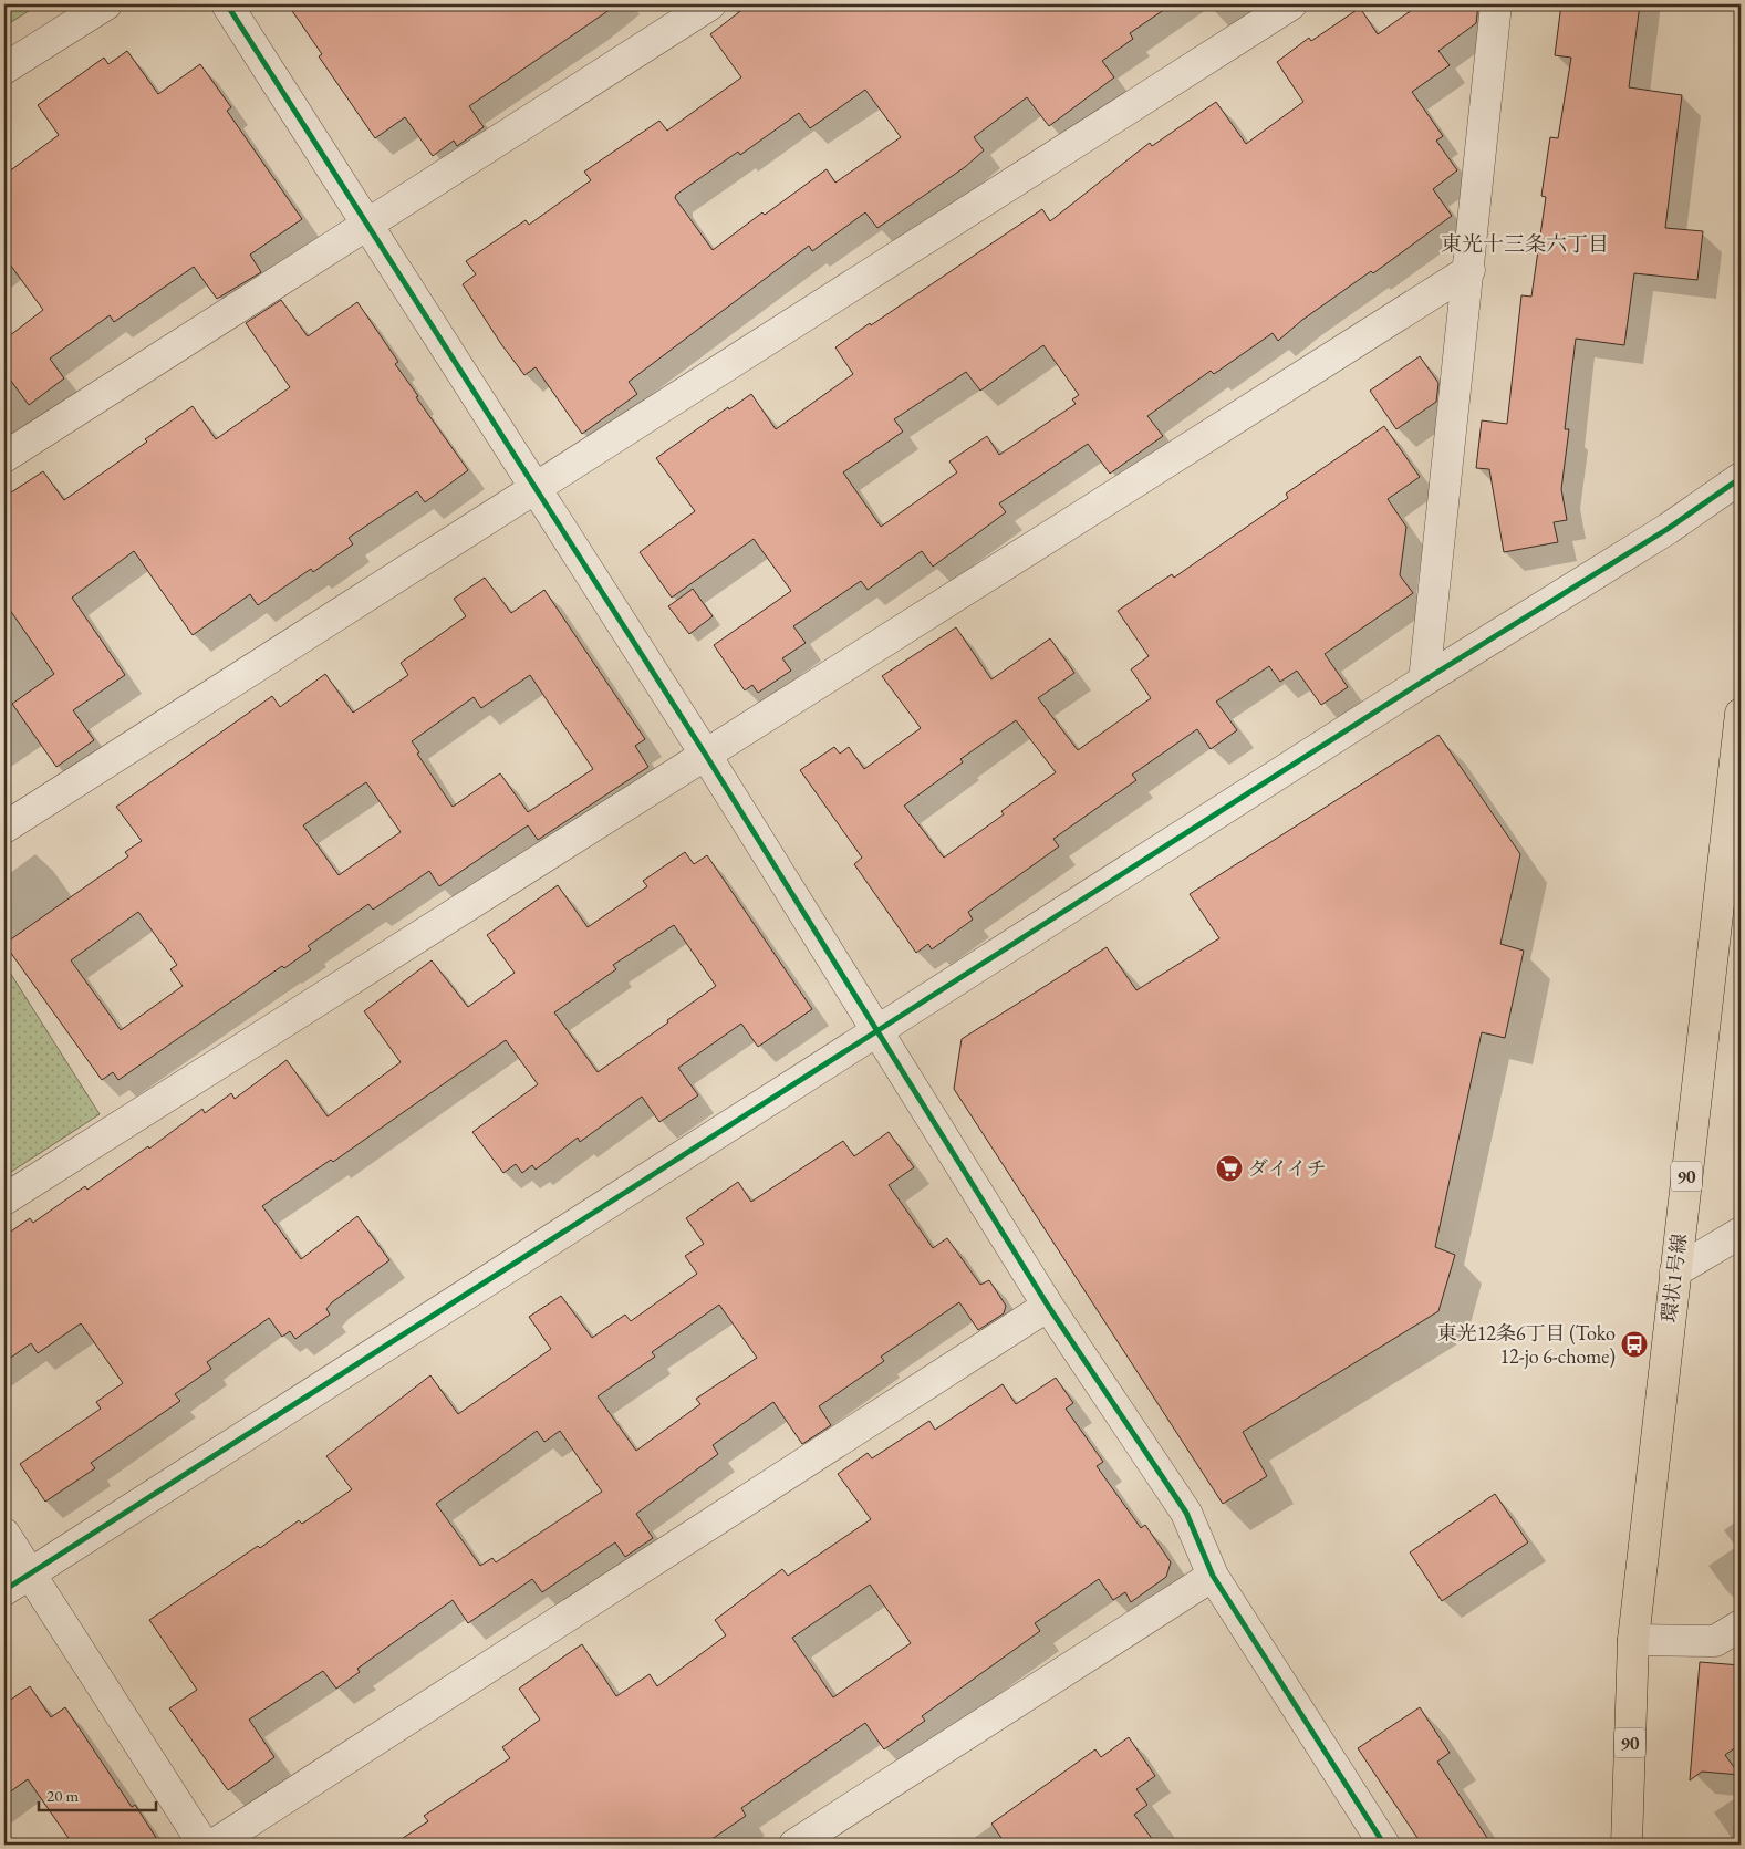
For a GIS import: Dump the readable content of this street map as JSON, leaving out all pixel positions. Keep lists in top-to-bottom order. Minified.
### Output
{"streets":{"main road":["90","環状1号線"]},"districts":["東光十三条六丁目"],"places":{"supermarket":["ダイイチ"],"bus stop":["東光12条6丁目 (Toko 12-jo 6-chome)"]},"scale_bar":"20 m"}
